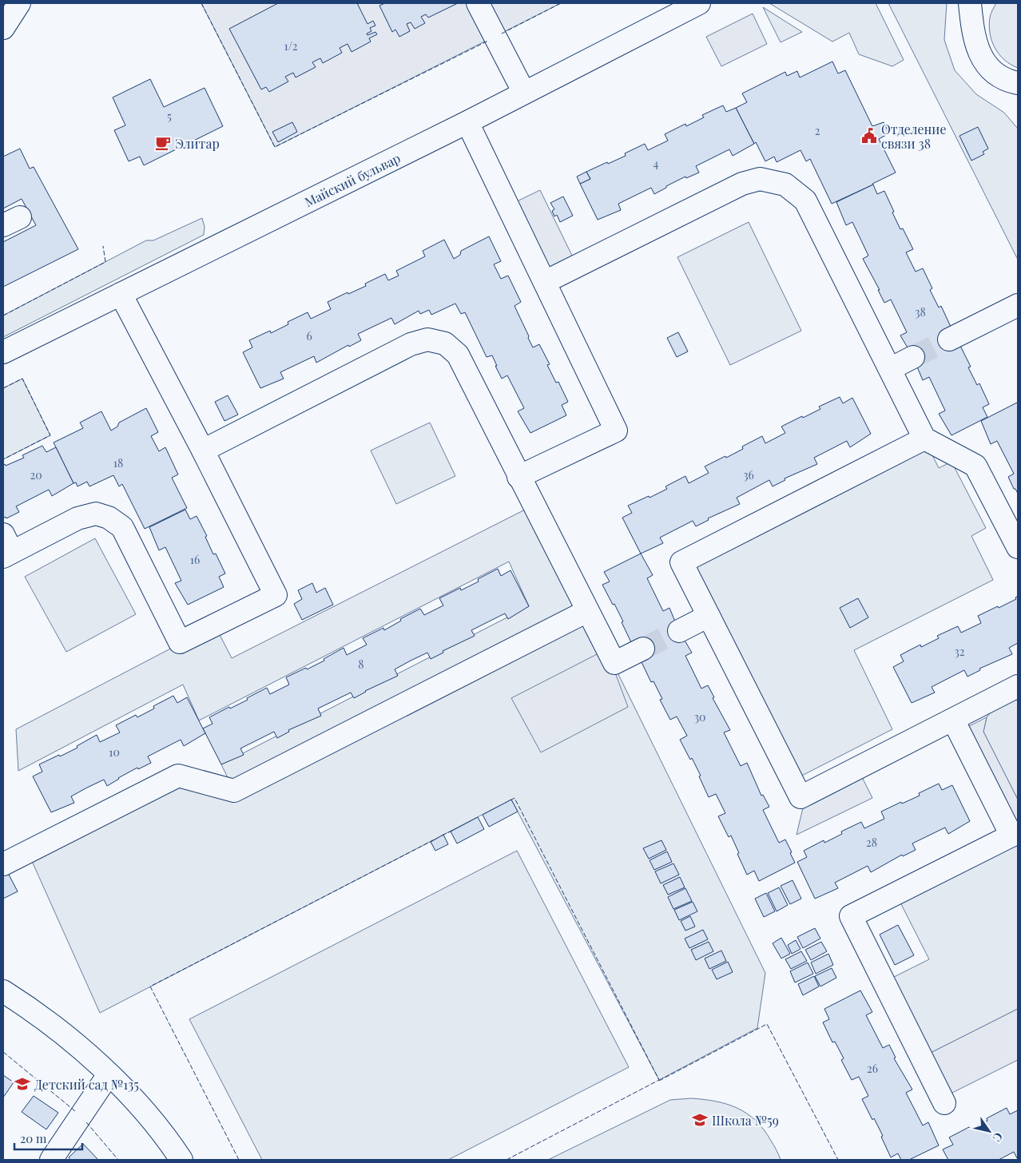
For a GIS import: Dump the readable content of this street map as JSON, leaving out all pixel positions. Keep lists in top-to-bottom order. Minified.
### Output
{"streets":{"main road":["Майский бульвар"]},"places":{"public building":["Отделение связи 38"],"cafe":["Элитар"],"school or university":["Детский сад №135","Школа №59"]},"house_numbers":["1/2","5","2","4","38","6","18","20","36","16","32","8","30","10","28","26"],"scale_bar":"20 m","north":"bottom right"}
